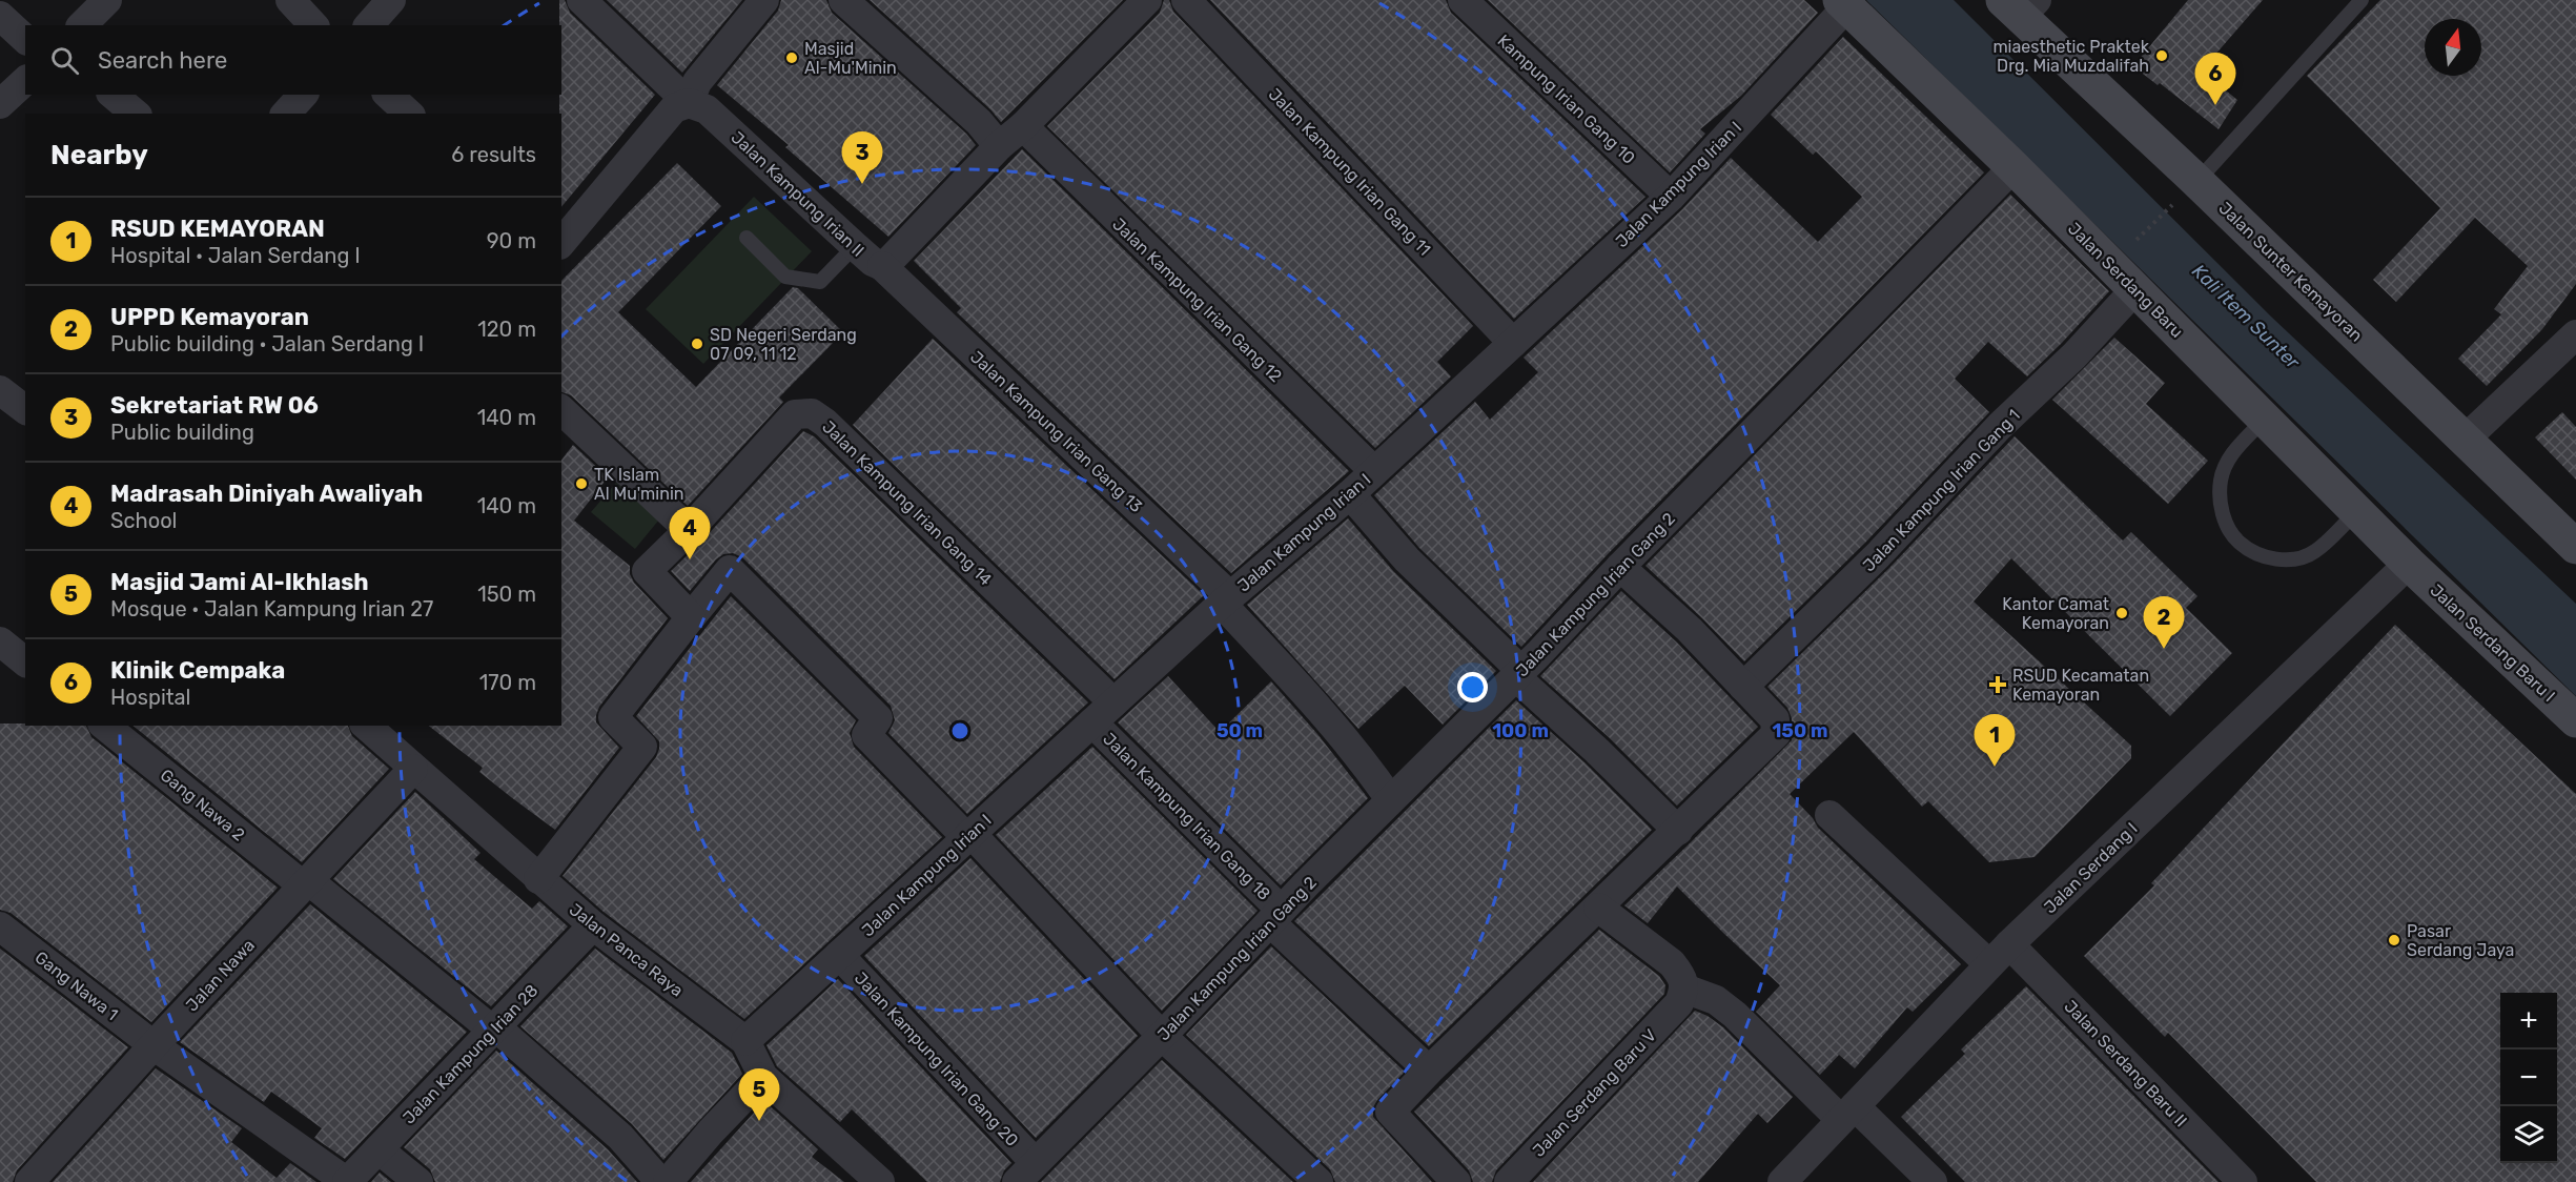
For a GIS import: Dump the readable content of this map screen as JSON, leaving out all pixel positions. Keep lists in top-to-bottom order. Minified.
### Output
{"streets":{"main road":["Jalan Sunter Kemayoran","Jalan Serdang Baru","Jalan Serdang Baru I"],"street":["Kampung Irian Gang 10","Jalan Kampung Irian Gang 11","Jalan Kampung Irian I","Jalan Kampung Irian II","Jalan Kampung Irian Gang 12","Jalan Kampung Irian Gang 13","Jalan Kampung Irian Gang 1","Jalan Kampung Irian Gang 14","Jalan Kampung Irian Gang 2","Gang Nawa 2","Jalan Kampung Irian Gang 18","Jalan Serdang I","Jalan Panca Raya","Jalan Nawa","Gang Nawa 1","Jalan Kampung Irian 28","Jalan Kampung Irian Gang 20","Jalan Serdang Baru II","Jalan Serdang Baru V"]},"crossings":[["Kampung Irian Gang 10","Jalan Kampung Irian I"],["Jalan Kampung Irian Gang 11","Jalan Kampung Irian I"],["Jalan Kampung Irian I","Jalan Serdang Baru"],["Jalan Kampung Irian I","Jalan Kampung Irian Gang 12"],["Jalan Kampung Irian I","Jalan Kampung Irian Gang 13"],["Jalan Kampung Irian I","Jalan Kampung Irian Gang 14"],["Jalan Kampung Irian I","Jalan Kampung Irian Gang 18"],["Jalan Kampung Irian I","Jalan Panca Raya"],["Jalan Kampung Irian I","Jalan Kampung Irian Gang 20"],["Jalan Kampung Irian II","Jalan Kampung Irian Gang 12"],["Jalan Kampung Irian II","Jalan Kampung Irian Gang 13"],["Jalan Serdang Baru","Jalan Kampung Irian Gang 1"],["Jalan Serdang Baru","Jalan Kampung Irian Gang 2"],["Jalan Serdang Baru","Jalan Serdang Baru I"],["Jalan Serdang Baru","Jalan Serdang I"],["Jalan Kampung Irian Gang 13","Jalan Kampung Irian Gang 2"],["Jalan Kampung Irian Gang 14","Jalan Kampung Irian Gang 18"],["Jalan Kampung Irian Gang 2","Jalan Kampung Irian Gang 18"],["Jalan Kampung Irian Gang 2","Jalan Kampung Irian Gang 20"],["Jalan Serdang Baru I","Jalan Serdang I"],["Gang Nawa 2","Jalan Nawa"],["Gang Nawa 2","Jalan Kampung Irian 28"],["Jalan Serdang I","Jalan Serdang Baru II"],["Jalan Panca Raya","Jalan Nawa"],["Jalan Panca Raya","Jalan Kampung Irian 28"],["Jalan Nawa","Gang Nawa 1"],["Gang Nawa 1","Jalan Kampung Irian 28"]],"water":["Kali Item Sunter"],"places":{"other":["miaesthetic Praktek Drg. Mia Muzdalifah","Masjid Al-Mu'Minin","SD Negeri Serdang 07 09, 11 12","TK Islam Al Mu'minin","Kantor Camat Kemayoran","Pasar Serdang Jaya"],"health":["RSUD Kecamatan Kemayoran"]},"north":"top","page":{"search":"Search here","pins":["6","3","4","2","1","5"],"heading":["Nearby","6 results"],"list":[{"mark":"1","name":"RSUD KEMAYORAN","note":"Hospital · Jalan Serdang I","value":"90 m"},{"mark":"2","name":"UPPD Kemayoran","note":"Public building · Jalan Serdang I","value":"120 m"},{"mark":"3","name":"Sekretariat RW 06","note":"Public building","value":"140 m"},{"mark":"4","name":"Madrasah Diniyah Awaliyah","note":"School","value":"140 m"},{"mark":"5","name":"Masjid Jami Al-Ikhlash","note":"Mosque · Jalan Kampung Irian 27","value":"150 m"},{"mark":"6","name":"Klinik Cempaka","note":"Hospital","value":"170 m"}],"map_buttons":["+","−"]},"rings":["50 m","100 m","150 m"]}
